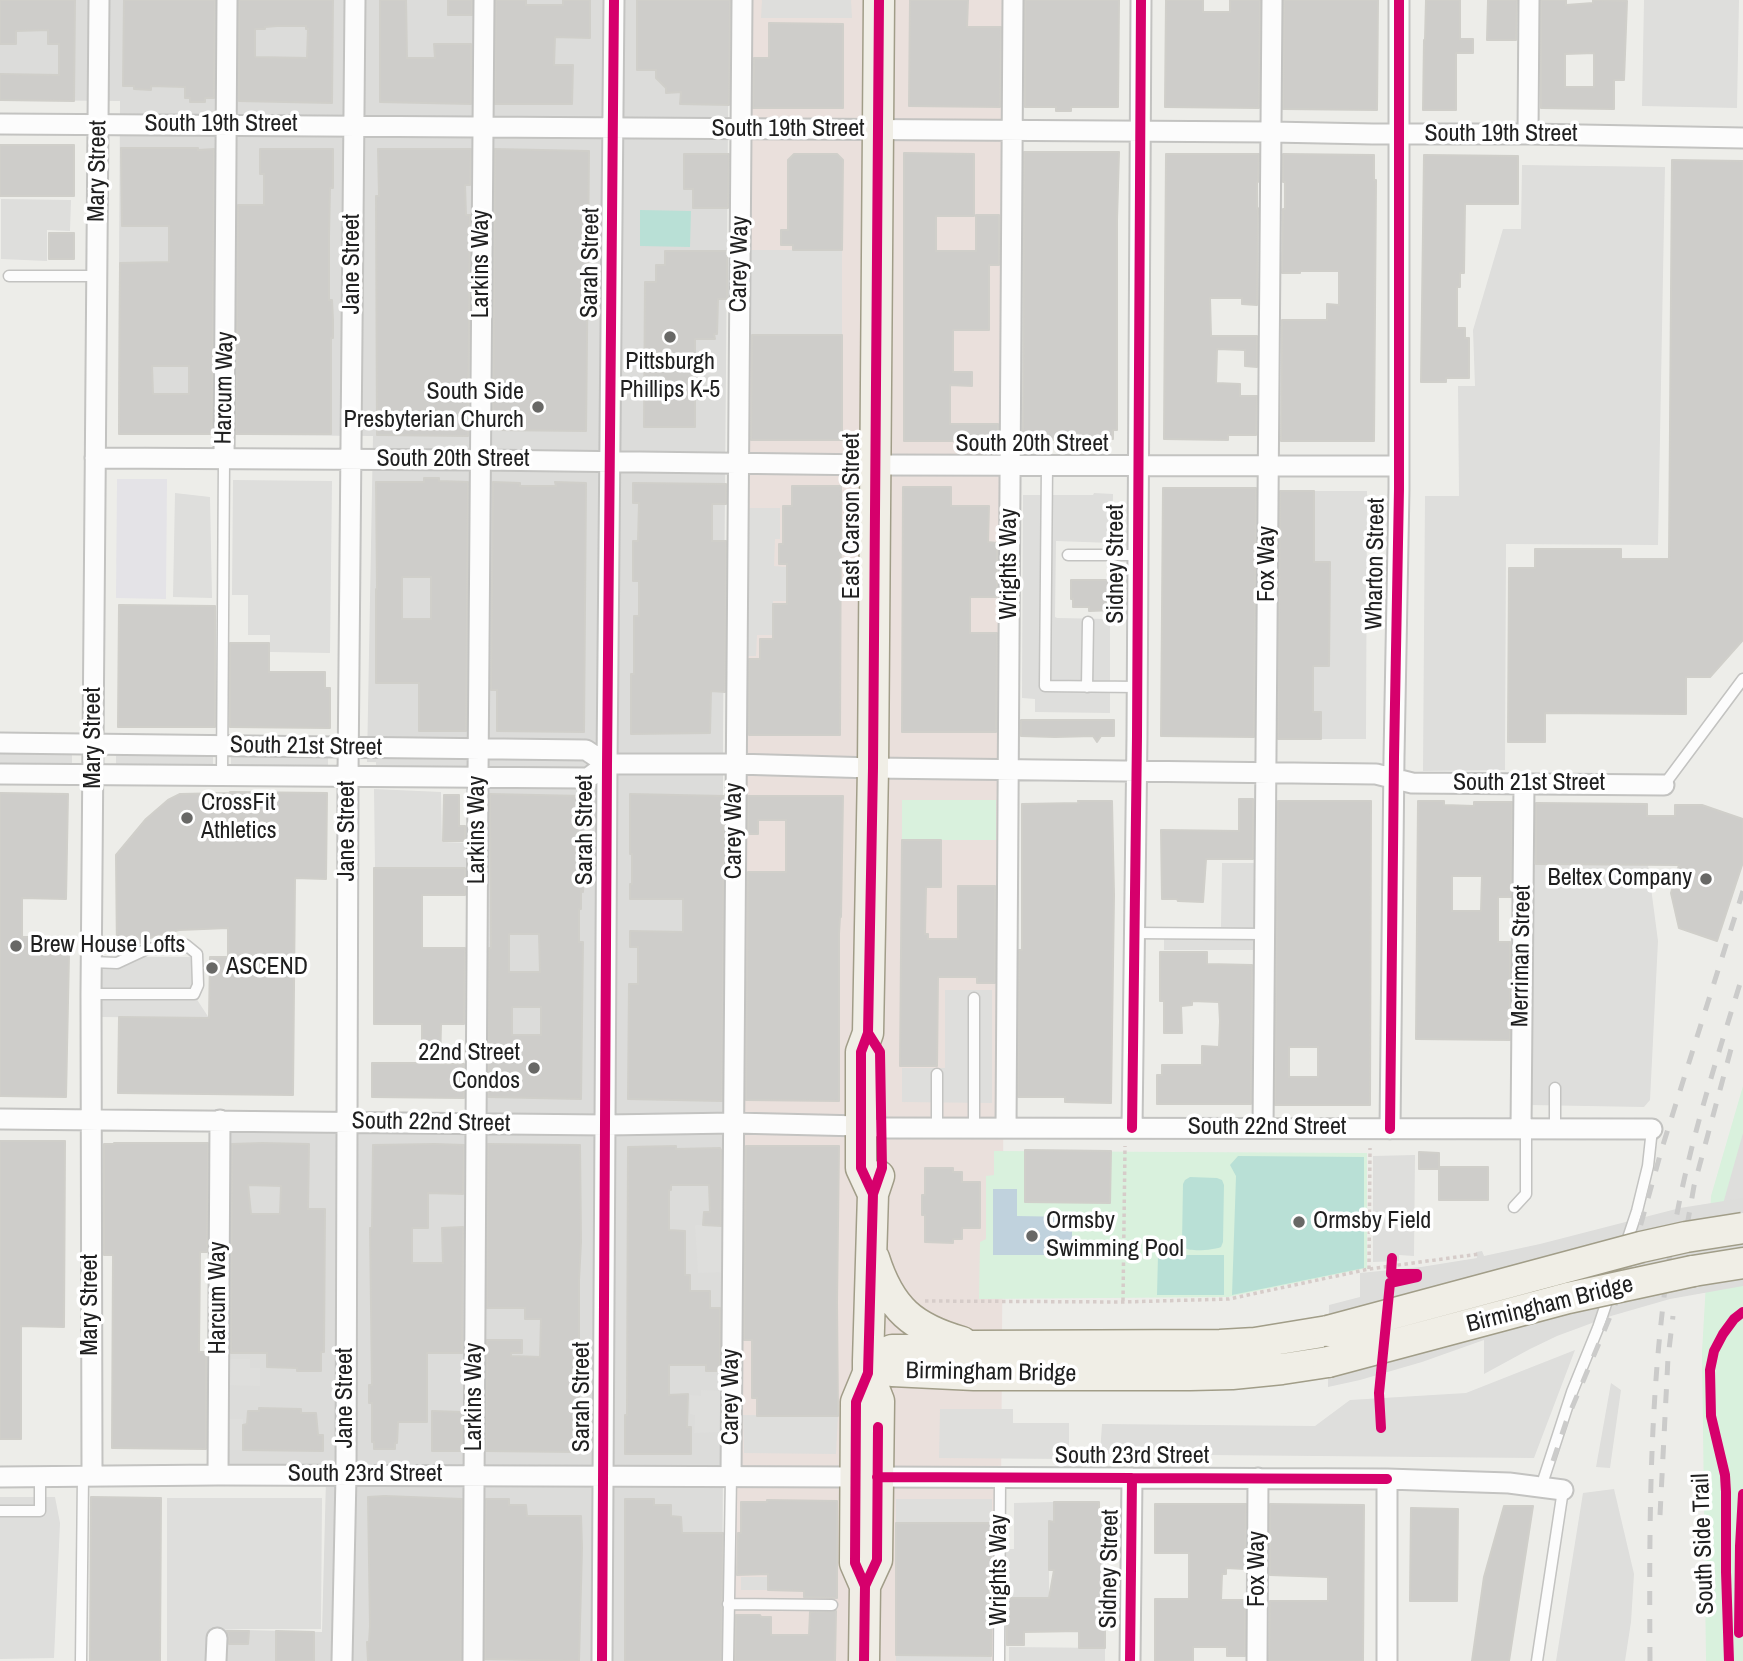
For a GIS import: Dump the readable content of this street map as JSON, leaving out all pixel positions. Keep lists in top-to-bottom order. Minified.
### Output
{"streets":{"main road":["East Carson Street","Birmingham Bridge"],"street":["South 19th Street","Mary Street","Sarah Street","Jane Street","Larkins Way","Carey Way","Harcum Way","South 20th Street","Wrights Way","Sidney Street","Fox Way","Wharton Street","South 21st Street","Merriman Street","South 22nd Street","South 23rd Street"],"cycle path":["South Side Trail"]},"crossings":[["South 19th Street","Mary Street"],["South 19th Street","Sarah Street"],["South 19th Street","Jane Street"],["South 19th Street","Larkins Way"],["South 19th Street","Carey Way"],["South 19th Street","Harcum Way"],["South 19th Street","East Carson Street"],["South 19th Street","Wrights Way"],["South 19th Street","Sidney Street"],["South 19th Street","Fox Way"],["South 19th Street","Wharton Street"],["Mary Street","South 20th Street"],["Mary Street","South 21st Street"],["Mary Street","South 22nd Street"],["Mary Street","South 23rd Street"],["Sarah Street","South 20th Street"],["Sarah Street","South 21st Street"],["Sarah Street","South 22nd Street"],["Sarah Street","South 23rd Street"],["Jane Street","South 20th Street"],["Jane Street","South 21st Street"],["Jane Street","South 22nd Street"],["Jane Street","South 23rd Street"],["Larkins Way","South 20th Street"],["Larkins Way","South 21st Street"],["Larkins Way","South 22nd Street"],["Larkins Way","South 23rd Street"],["Carey Way","South 20th Street"],["Carey Way","South 21st Street"],["Carey Way","South 22nd Street"],["Carey Way","South 23rd Street"],["Harcum Way","South 20th Street"],["Harcum Way","South 21st Street"],["Harcum Way","South 22nd Street"],["Harcum Way","South 23rd Street"],["South 20th Street","East Carson Street"],["South 20th Street","Wrights Way"],["South 20th Street","Sidney Street"],["South 20th Street","Fox Way"],["South 20th Street","Wharton Street"],["East Carson Street","South 21st Street"],["East Carson Street","South 22nd Street"],["East Carson Street","Birmingham Bridge"],["East Carson Street","South 23rd Street"],["Wrights Way","South 21st Street"],["Wrights Way","South 22nd Street"],["Wrights Way","South 23rd Street"],["Sidney Street","South 21st Street"],["Sidney Street","South 22nd Street"],["Sidney Street","South 23rd Street"],["Fox Way","South 21st Street"],["Fox Way","South 22nd Street"],["Fox Way","South 23rd Street"],["Wharton Street","South 21st Street"],["Wharton Street","South 22nd Street"],["South 21st Street","Merriman Street"],["Merriman Street","South 22nd Street"]],"places":["Pittsburgh Phillips K-5","South Side Presbyterian Church","CrossFit Athletics","Beltex Company","Brew House Lofts","ASCEND","22nd Street Condos","Ormsby Field","Ormsby Swimming Pool"]}
